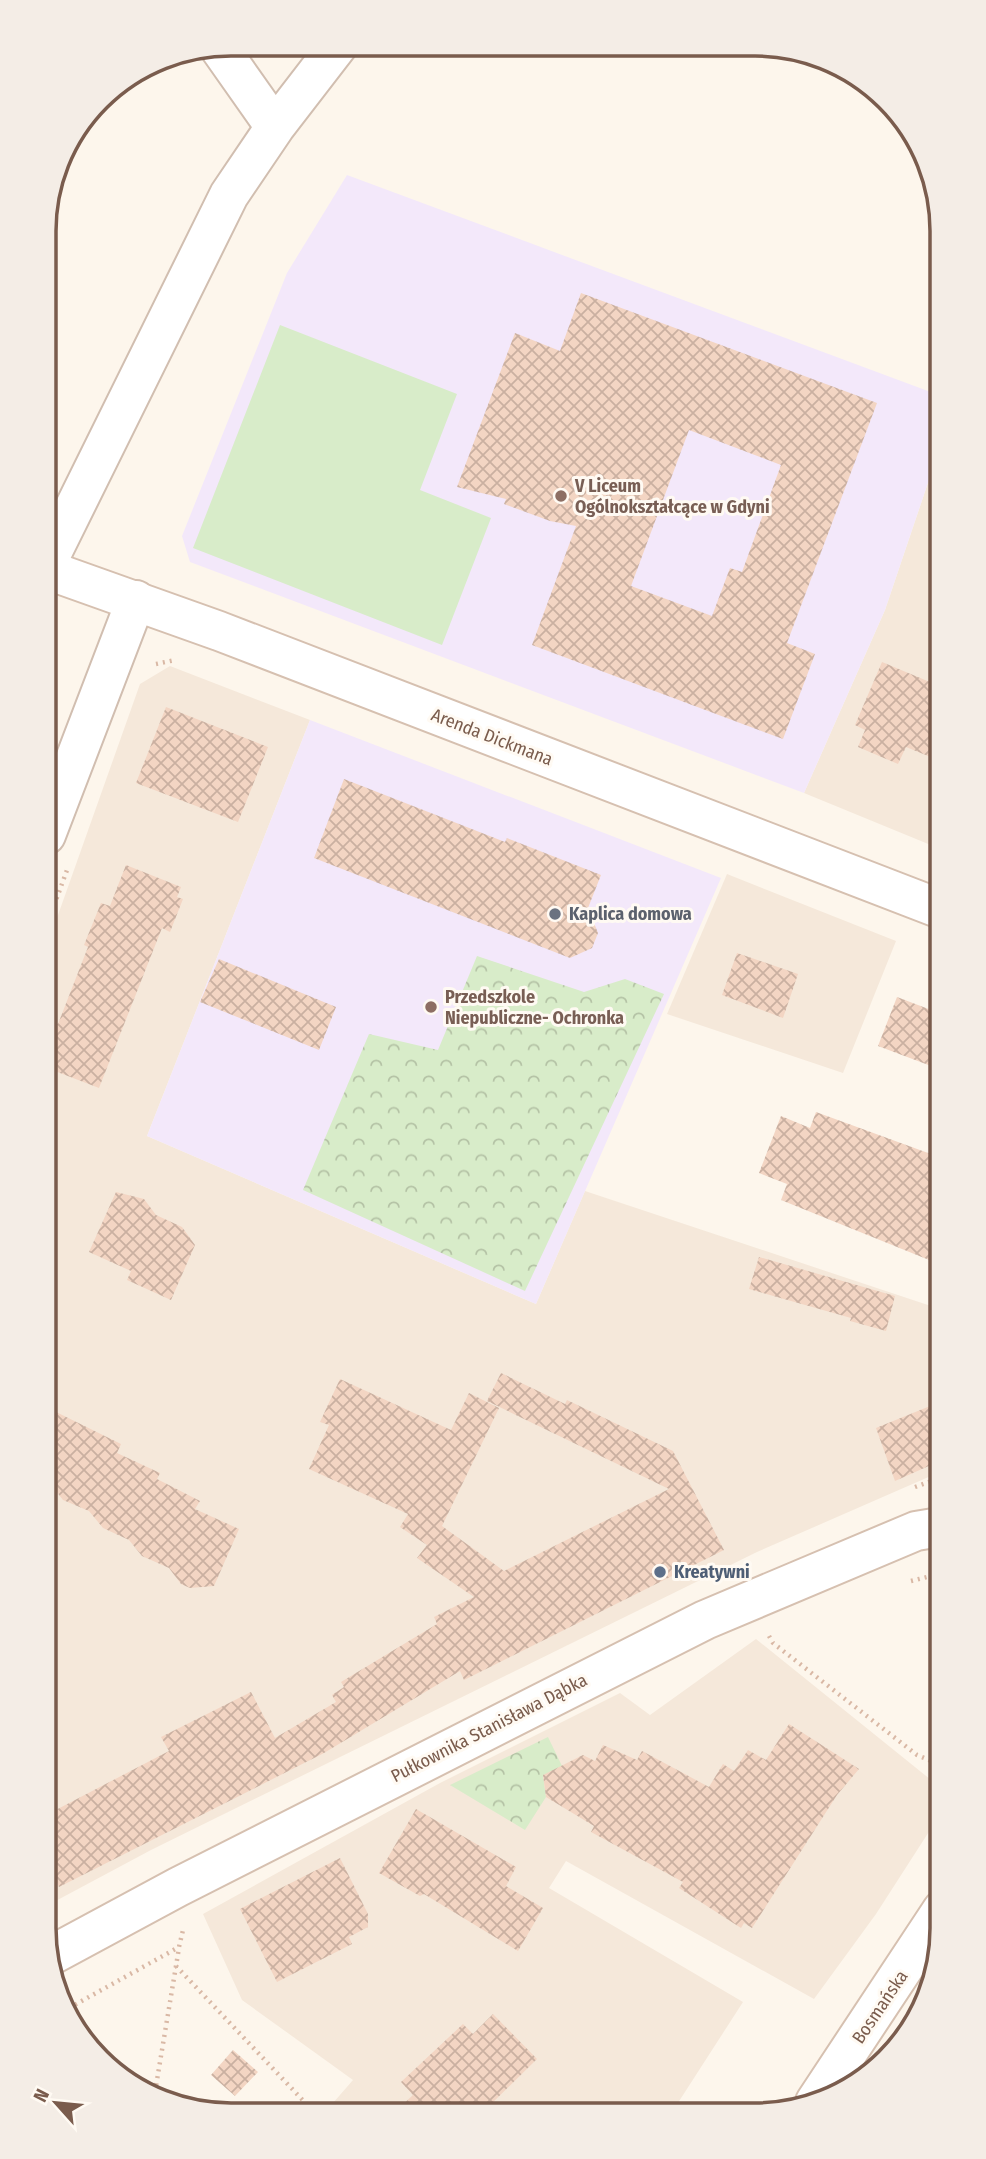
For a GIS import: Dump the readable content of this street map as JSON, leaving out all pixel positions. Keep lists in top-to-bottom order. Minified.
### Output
{"streets":{"street":["Arenda Dickmana","Pułkownika Stanisława Dąbka","Bosmańska"]},"places":["V Liceum Ogólnokształcące w Gdyni","Kaplica domowa","Przedszkole Niepubliczne- Ochronka","Kreatywni"],"north":"top left"}
